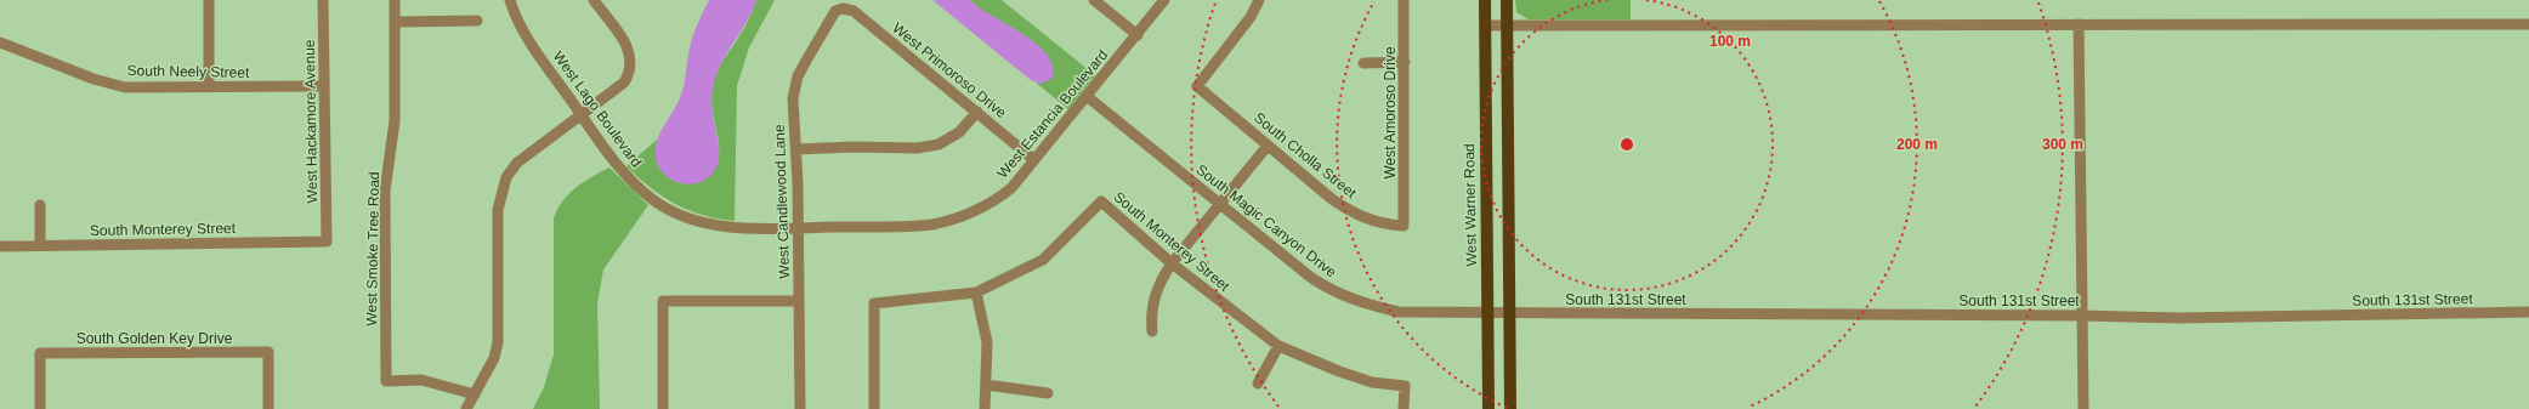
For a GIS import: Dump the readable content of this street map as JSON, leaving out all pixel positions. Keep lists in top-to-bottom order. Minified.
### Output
{"streets":{"main road":["West Warner Road"],"street":["West Primoroso Drive","South Neely Street","West Lago Boulevard","West Amoroso Drive","West Estancia Boulevard","West Hackamore Avenue","South Cholla Street","West Candlewood Lane","South Magic Canyon Drive","South Monterey Street","West Smoke Tree Road","South 131st Street","South Golden Key Drive"]},"crossings":[["West Primoroso Drive","West Estancia Boulevard"],["West Primoroso Drive","West Candlewood Lane"],["South Neely Street","West Hackamore Avenue"],["West Lago Boulevard","West Estancia Boulevard"],["West Lago Boulevard","West Candlewood Lane"],["West Amoroso Drive","South Cholla Street"],["West Estancia Boulevard","West Candlewood Lane"],["West Estancia Boulevard","South Magic Canyon Drive"],["West Hackamore Avenue","South Monterey Street"],["West Warner Road","South Magic Canyon Drive"],["South Magic Canyon Drive","South 131st Street"]],"rings":["100 m","200 m","300 m"]}
